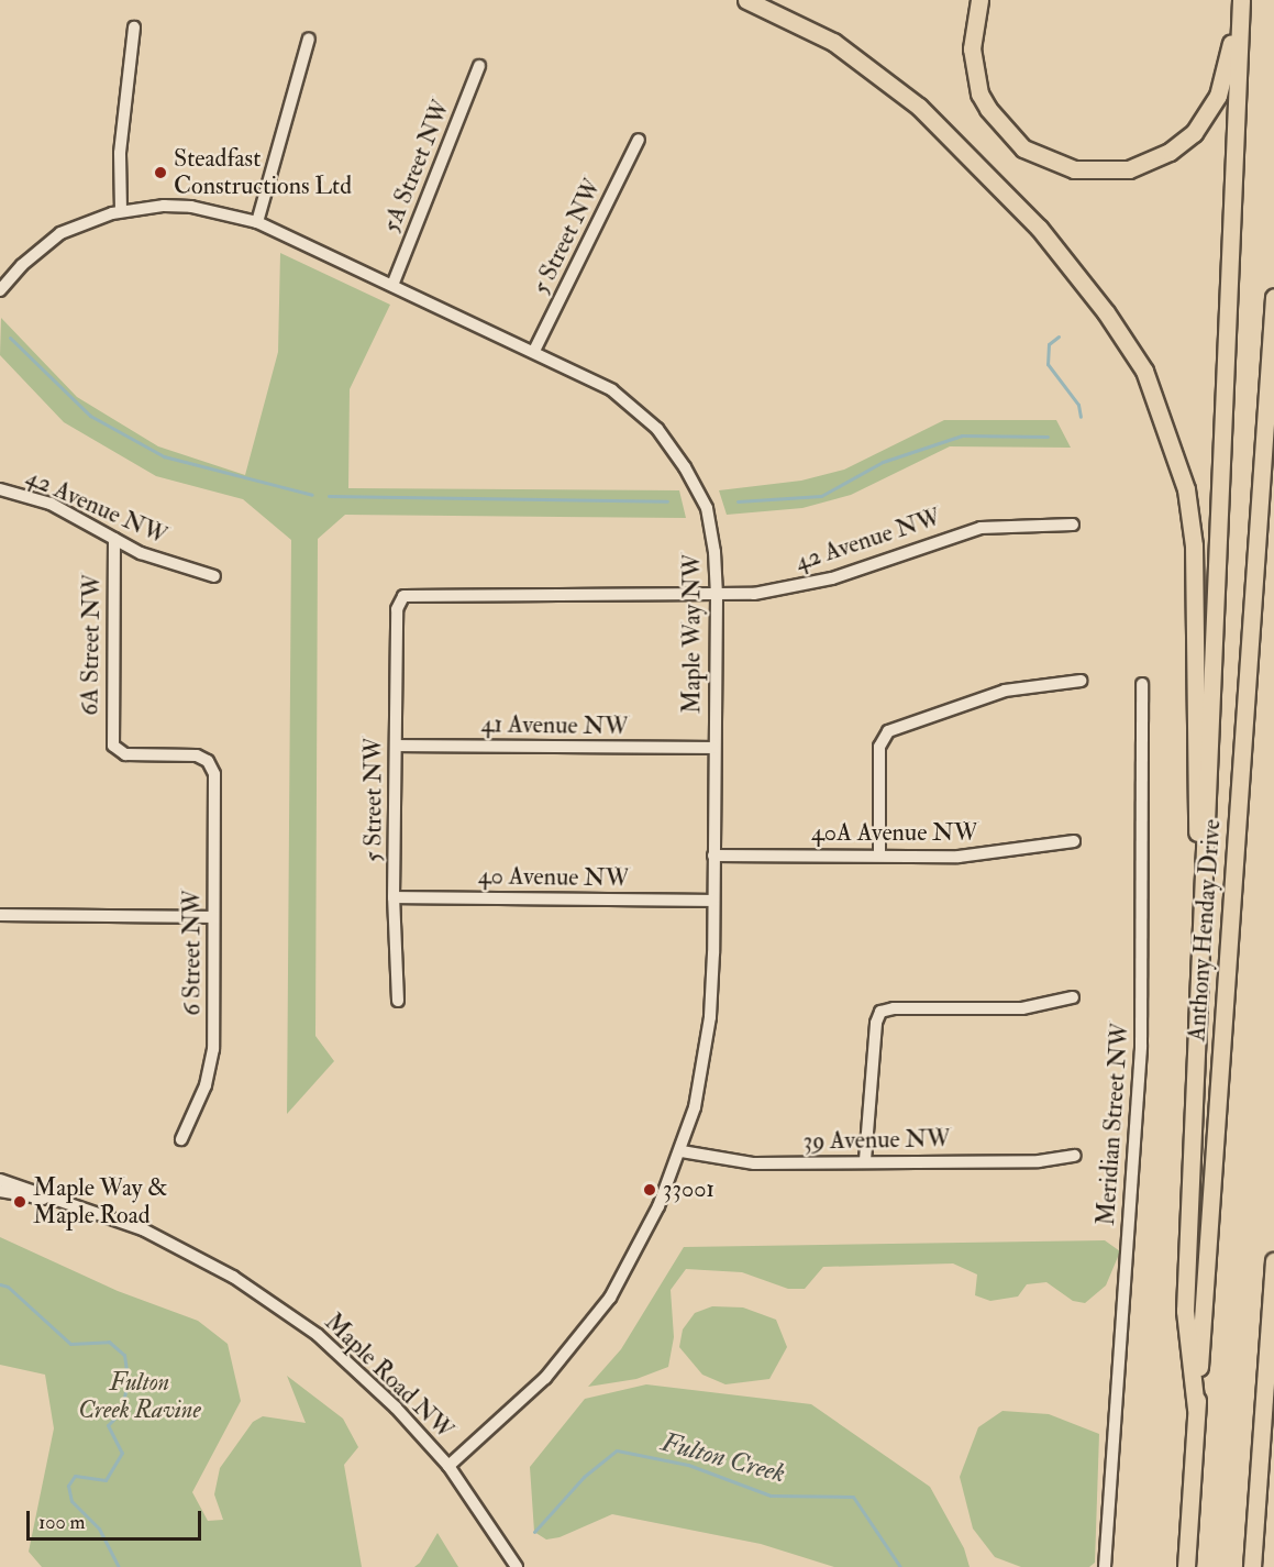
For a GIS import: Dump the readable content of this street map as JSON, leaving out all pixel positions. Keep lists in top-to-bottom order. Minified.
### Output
{"streets":{"highway":["Anthony Henday Drive"],"street":["5A Street NW","5 Street NW","42 Avenue NW","Maple Way NW","6A Street NW","41 Avenue NW","40A Avenue NW","40 Avenue NW","6 Street NW","Meridian Street NW","39 Avenue NW","Maple Road NW"]},"crossings":[["5A Street NW","Maple Way NW"],["5 Street NW","42 Avenue NW"],["5 Street NW","Maple Way NW"],["5 Street NW","41 Avenue NW"],["5 Street NW","40 Avenue NW"],["42 Avenue NW","Maple Way NW"],["42 Avenue NW","6A Street NW"],["Maple Way NW","41 Avenue NW"],["Maple Way NW","40A Avenue NW"],["Maple Way NW","40 Avenue NW"],["Maple Way NW","39 Avenue NW"],["Maple Way NW","Maple Road NW"],["6A Street NW","6 Street NW"]],"water":["Fulton Creek"],"parks":["Fulton Creek Ravine"],"places":["Steadfast Constructions Ltd","33001","Maple Way & Maple Road"],"scale_bar":"100 m"}
